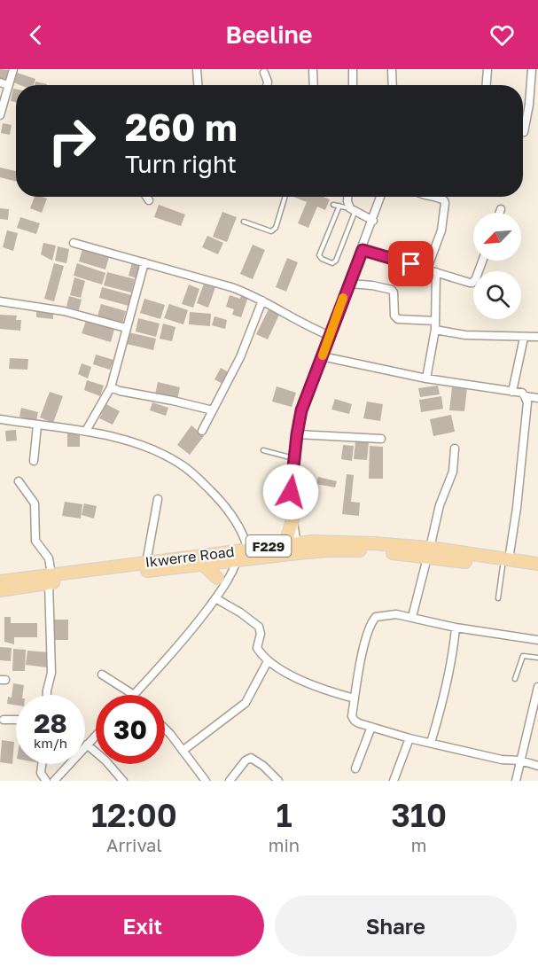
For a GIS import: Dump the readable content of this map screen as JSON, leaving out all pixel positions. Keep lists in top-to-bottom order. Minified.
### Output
{"streets":{"main road":["F229","Ikwerre Road"]},"north":"bottom left","page":{"header":"Beeline","turn":["260 m","Turn right"],"speed":"28 km/h","limit":"30","eta":["12:00","Arrival","1","min","310","m"],"buttons":["Exit","Share"]}}
